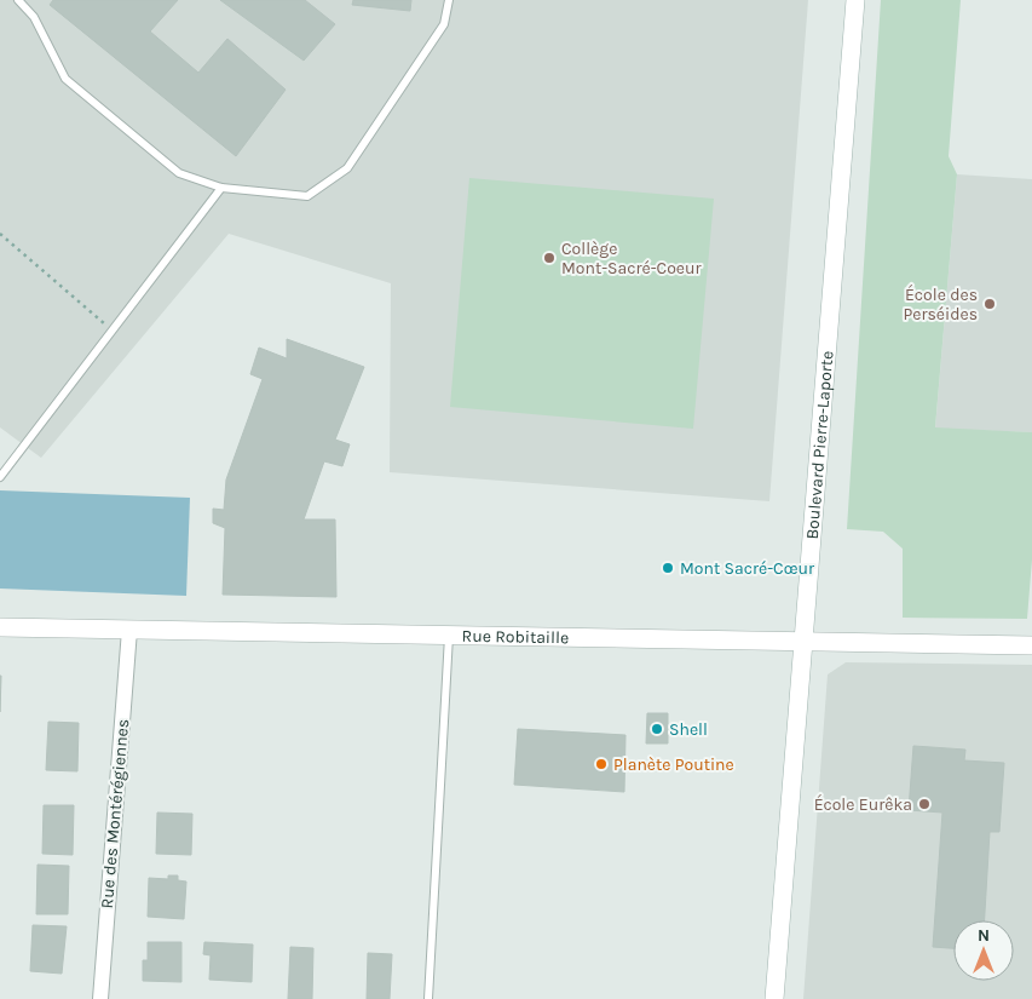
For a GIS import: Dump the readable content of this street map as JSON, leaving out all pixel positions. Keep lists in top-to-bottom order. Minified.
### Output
{"streets":{"street":["Boulevard Pierre-Laporte","Rue Robitaille","Rue des Montérégiennes"]},"crossings":[["Boulevard Pierre-Laporte","Rue Robitaille"],["Rue Robitaille","Rue des Montérégiennes"]],"places":["Collège Mont-Sacré-Coeur","École des Perséides","Mont Sacré-Cœur","Shell","Planète Poutine","École Eurêka"],"north":"top"}
